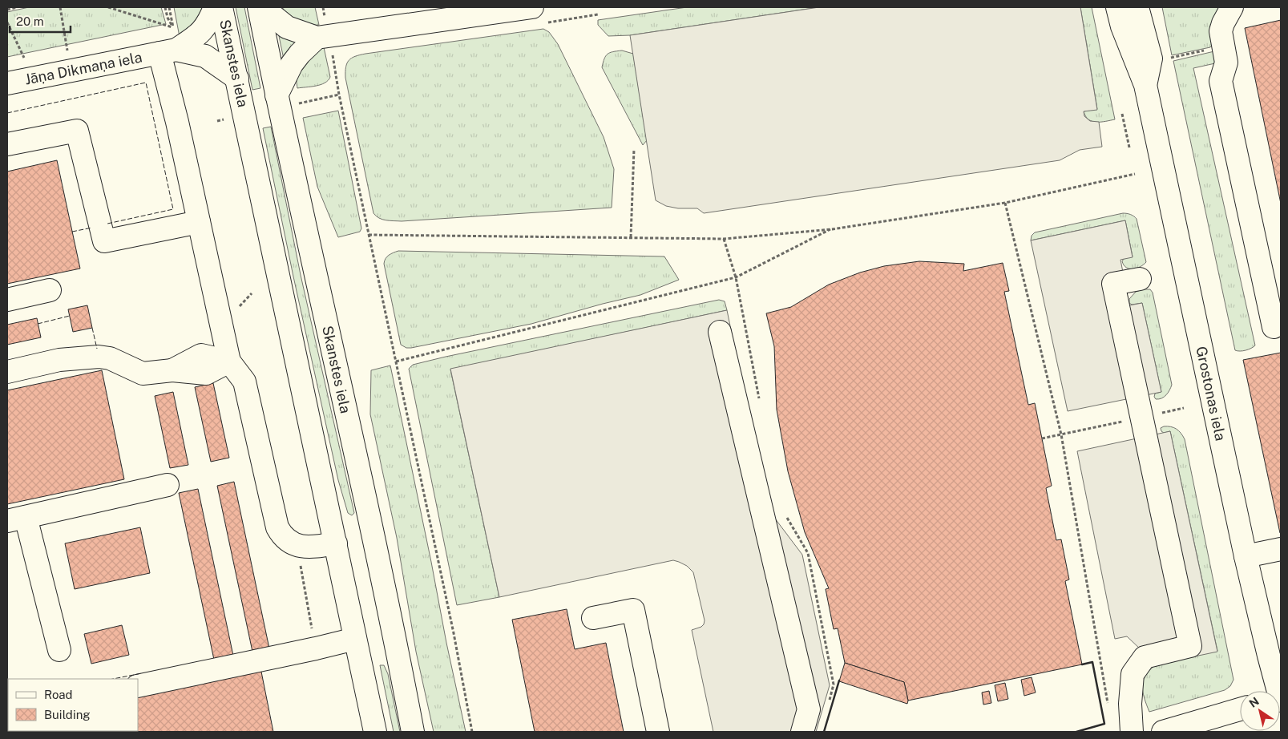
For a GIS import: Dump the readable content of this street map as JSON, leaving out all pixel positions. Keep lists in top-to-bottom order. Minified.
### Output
{"streets":{"street":["Skanstes iela","Jāņa Dikmaņa iela","Grostonas iela"]},"legend":["Road","Building"],"scale_bar":"20 m","north":"top left"}
